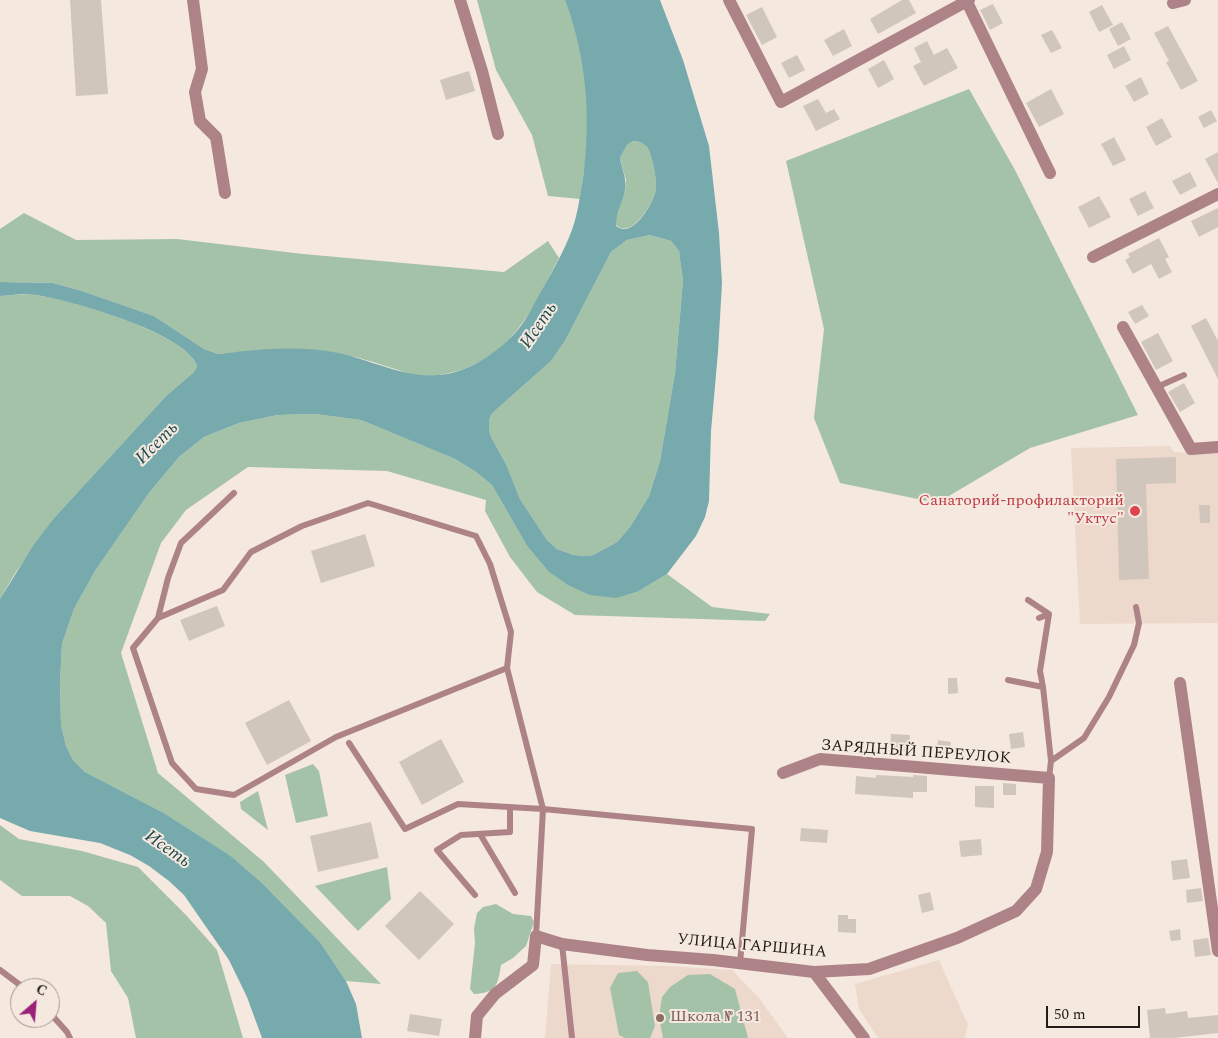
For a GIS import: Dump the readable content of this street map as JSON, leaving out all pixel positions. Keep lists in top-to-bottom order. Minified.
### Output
{"streets":{"street":["ЗАРЯДНЫЙ ПЕРЕУЛОК","УЛИЦА ГАРШИНА"]},"crossings":[["ЗАРЯДНЫЙ ПЕРЕУЛОК","УЛИЦА ГАРШИНА"]],"water":["Исеть"],"places":["Санаторий-профилакторий \"Уктус\"","Школа № 131"],"scale_bar":"50 m","north":"top right"}
